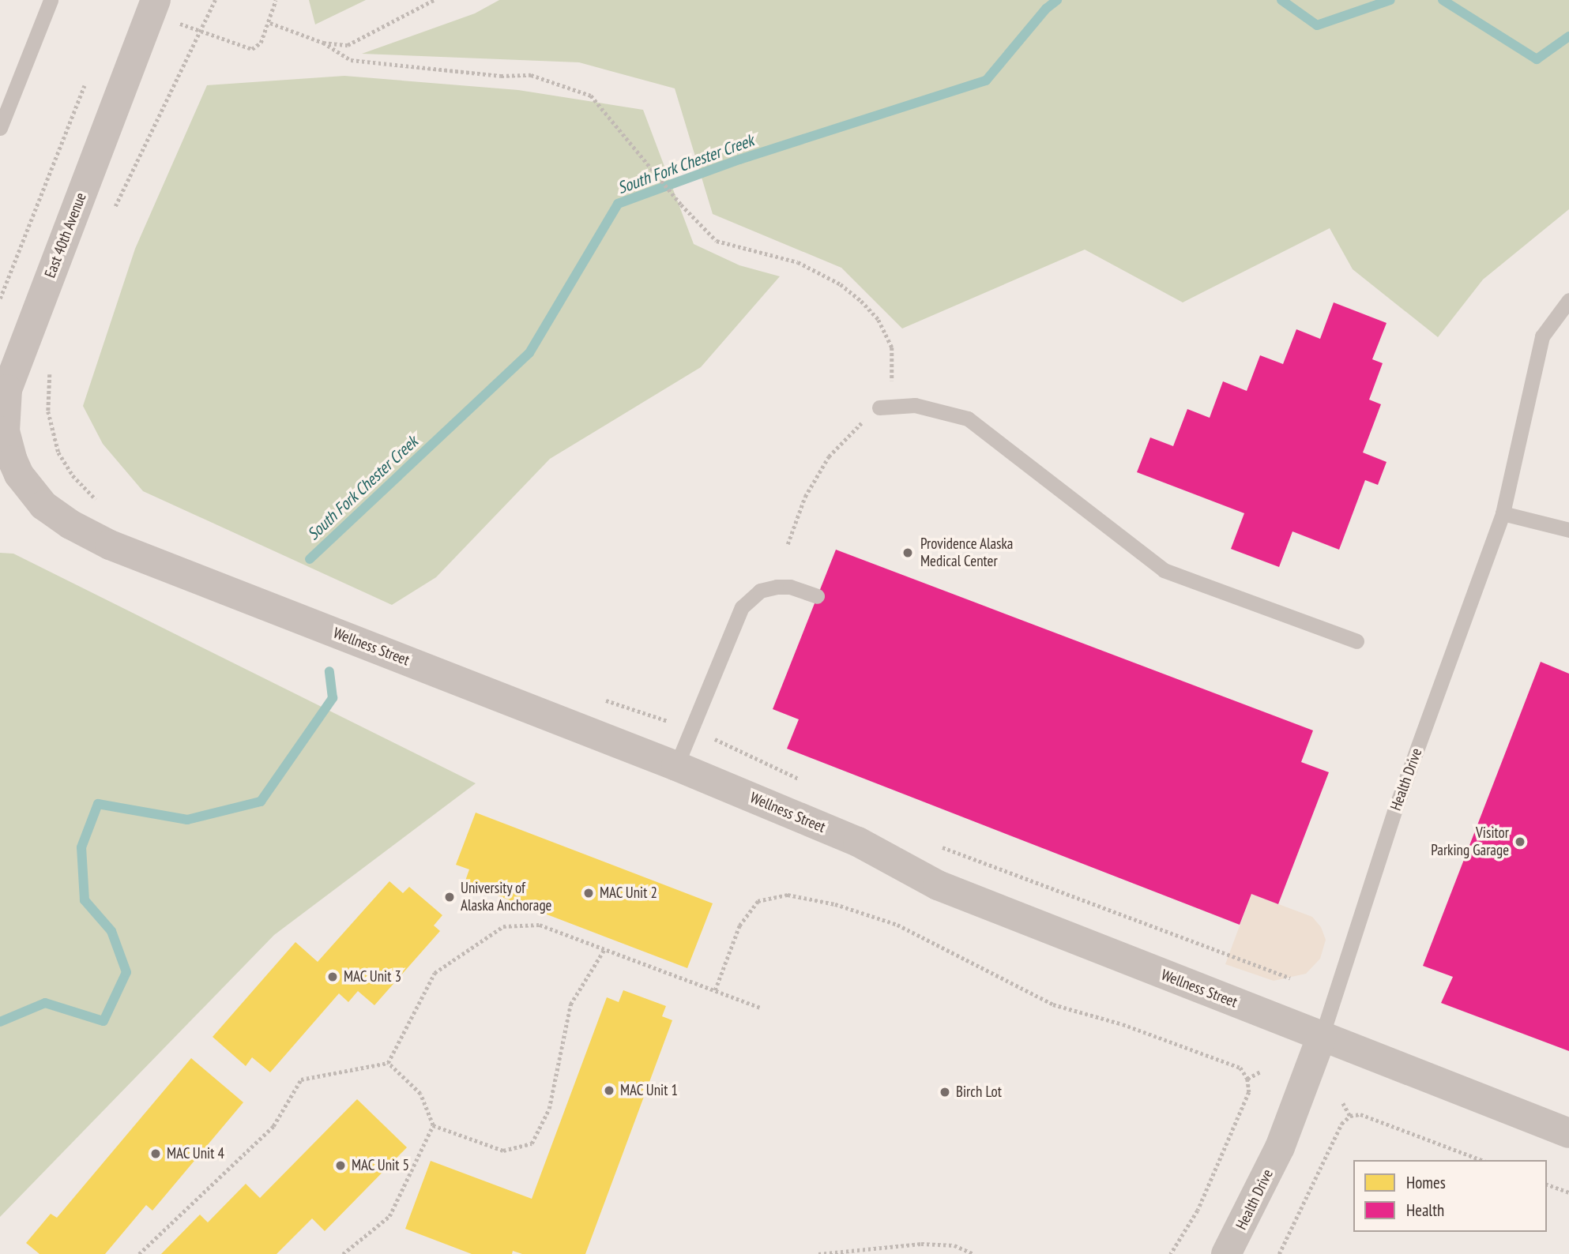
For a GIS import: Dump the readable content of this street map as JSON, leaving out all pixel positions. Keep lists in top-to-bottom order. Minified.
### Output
{"streets":{"street":["East 40th Avenue","Wellness Street","Health Drive"]},"crossings":[["East 40th Avenue","Wellness Street"],["Wellness Street","Health Drive"]],"water":["South Fork Chester Creek"],"places":["Providence Alaska Medical Center","Visitor Parking Garage","MAC Unit 2","University of Alaska Anchorage","MAC Unit 3","MAC Unit 1","Birch Lot","MAC Unit 4","MAC Unit 5"],"legend":["Homes","Health"]}
